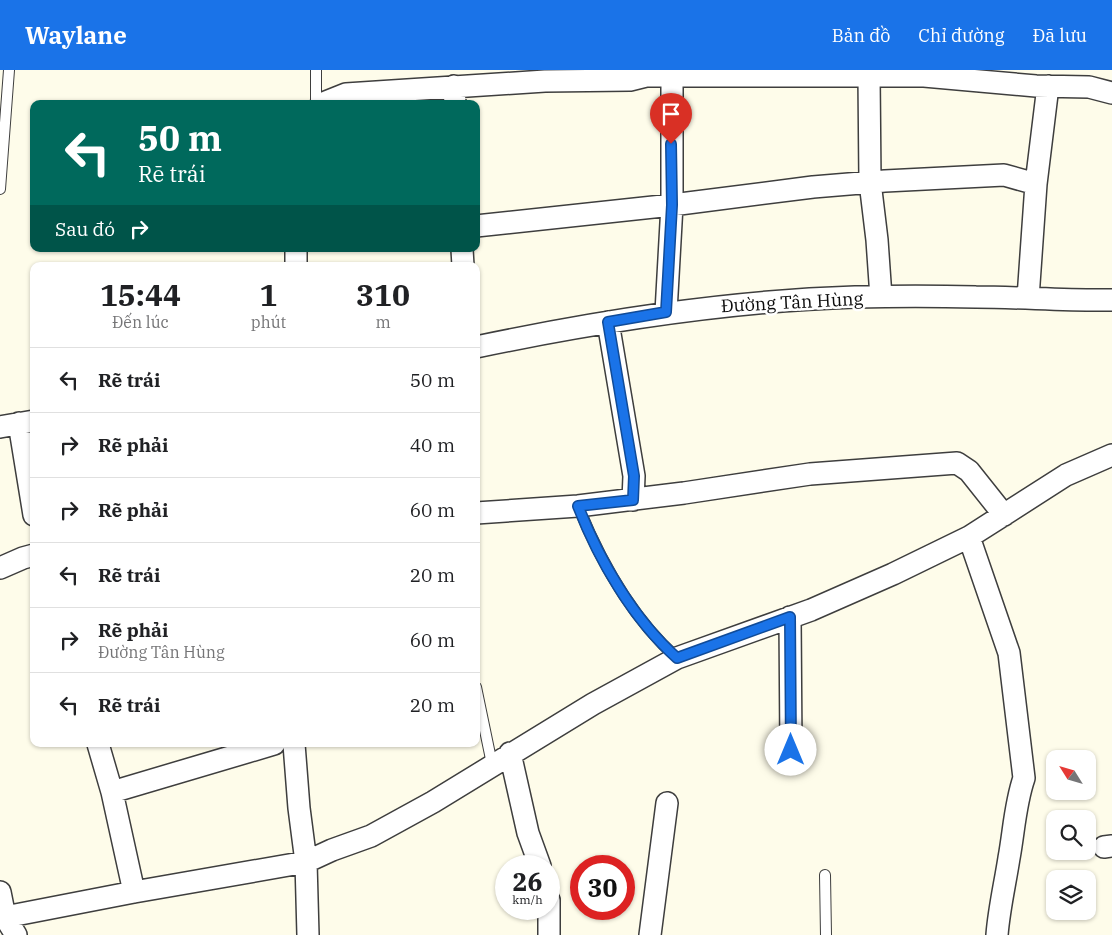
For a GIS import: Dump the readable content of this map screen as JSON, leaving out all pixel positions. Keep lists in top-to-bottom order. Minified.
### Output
{"streets":{"street":["Đường Tân Hùng"]},"north":"top left","page":{"header":"Waylane","nav":["Bản đồ","Chỉ đường","Đã lưu"],"turn":["50 m","Rẽ trái"],"then":"Sau đó","eta":["15:44","Đến lúc","1","phút","310","m"],"list":[{"name":"Rẽ trái","value":"50 m"},{"name":"Rẽ phải","value":"40 m"},{"name":"Rẽ phải","value":"60 m"},{"name":"Rẽ trái","value":"20 m"},{"name":"Rẽ phải","note":"Đường Tân Hùng","value":"60 m"},{"name":"Rẽ trái","value":"20 m"}],"speed":"26 km/h","limit":"30"}}
